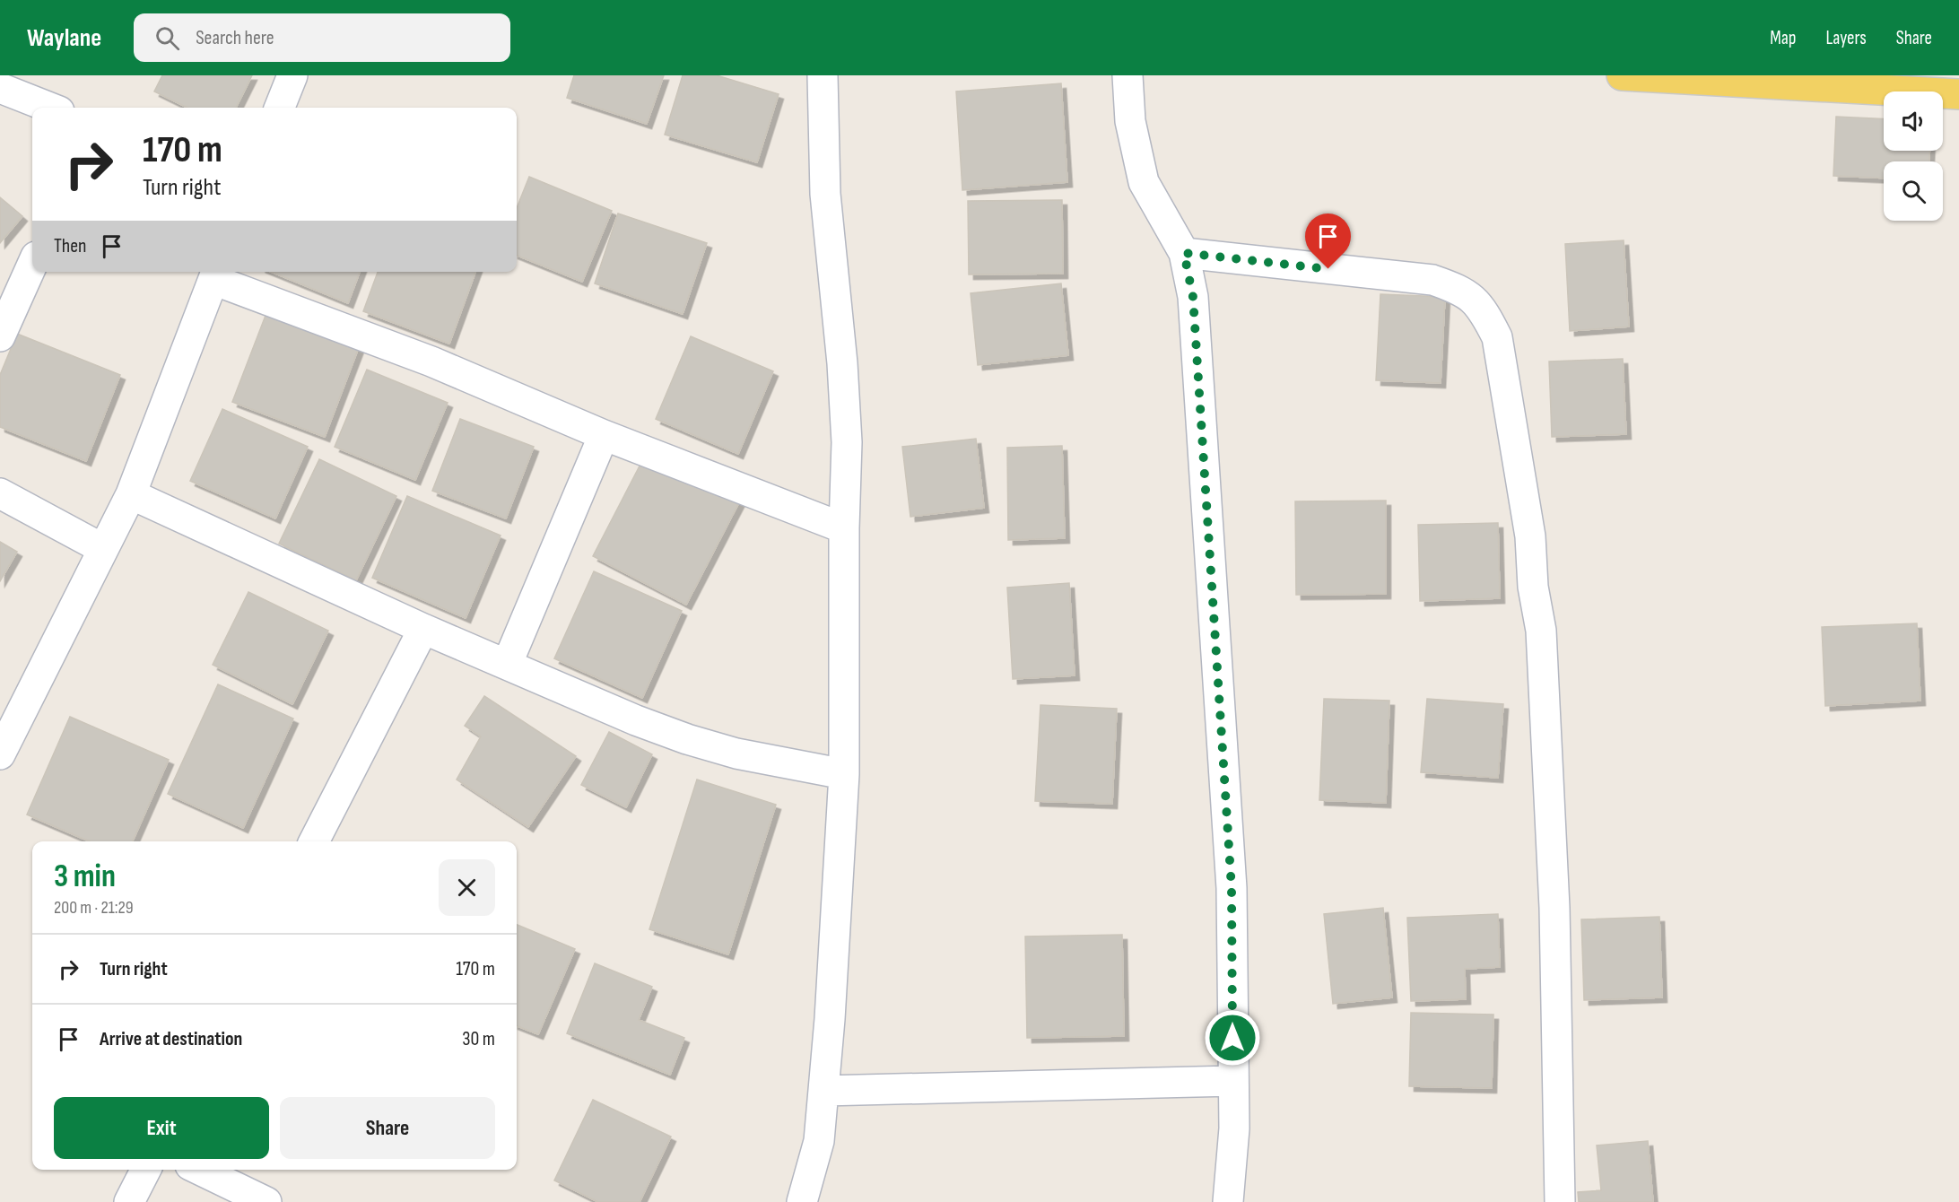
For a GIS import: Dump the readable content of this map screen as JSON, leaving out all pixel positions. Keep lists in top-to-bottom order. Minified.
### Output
{"page":{"header":"Waylane","search":"Search here","nav":["Map","Layers","Share"],"turn":["170 m","Turn right"],"then":"Then","heading":["3 min","200 m · 21:29"],"list":[{"name":"Turn right","value":"170 m"},{"name":"Arrive at destination","value":"30 m"}],"buttons":["Exit","Share"]}}
